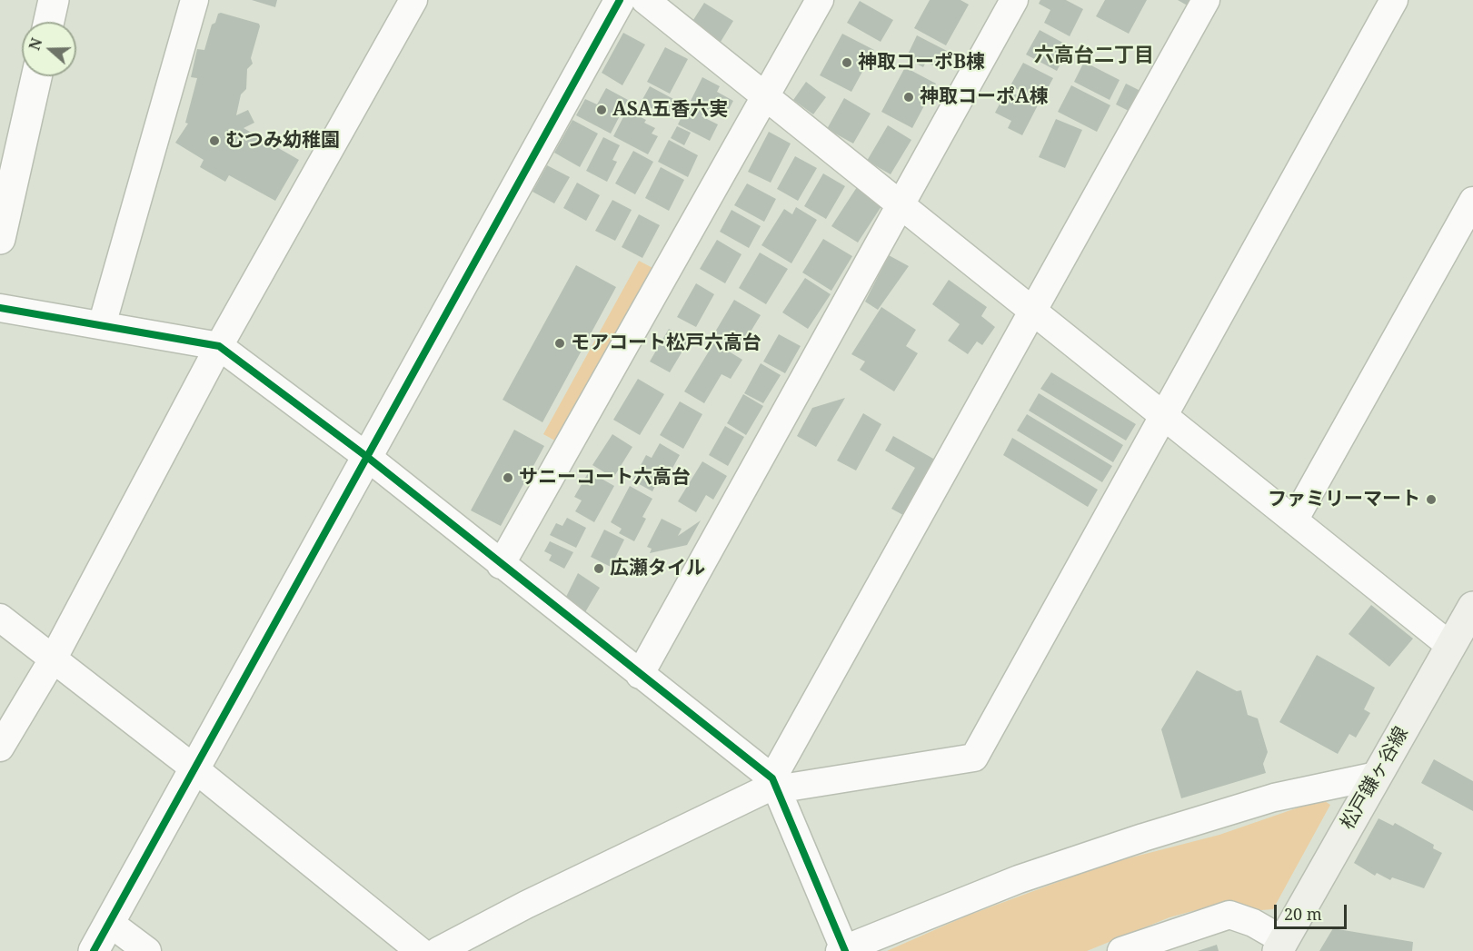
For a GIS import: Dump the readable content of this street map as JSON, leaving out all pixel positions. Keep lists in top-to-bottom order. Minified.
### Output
{"streets":{"main road":["松戸鎌ヶ谷線"]},"districts":["六高台二丁目"],"places":["神取コーポB棟","神取コーポA棟","ASA五香六実","むつみ幼稚園","モアコート松戸六高台","サニーコート六高台","ファミリーマート","広瀬タイル"],"scale_bar":"20 m","north":"left"}
